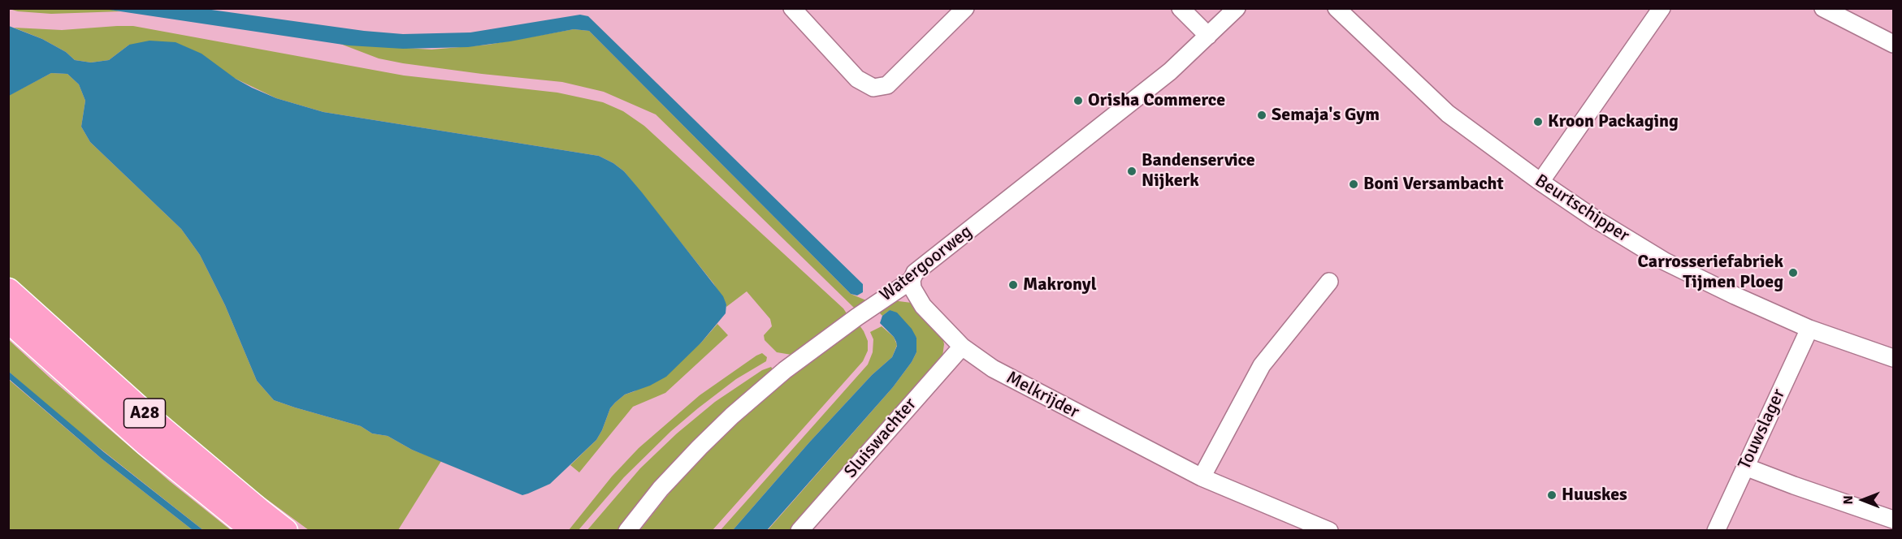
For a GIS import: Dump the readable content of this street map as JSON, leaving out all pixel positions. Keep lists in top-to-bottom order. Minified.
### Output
{"streets":{"highway":["A28"],"street":["Beurtschipper","Watergoorweg","Melkrijder","Touwslager","Sluiswachter"]},"crossings":[["Beurtschipper","Touwslager"],["Watergoorweg","Melkrijder"],["Melkrijder","Sluiswachter"]],"places":["Orisha Commerce","Semaja's Gym","Kroon Packaging","Bandenservice Nijkerk","Boni Versambacht","Carrosseriefabriek Tijmen Ploeg","Makronyl","Huuskes"],"north":"left"}
